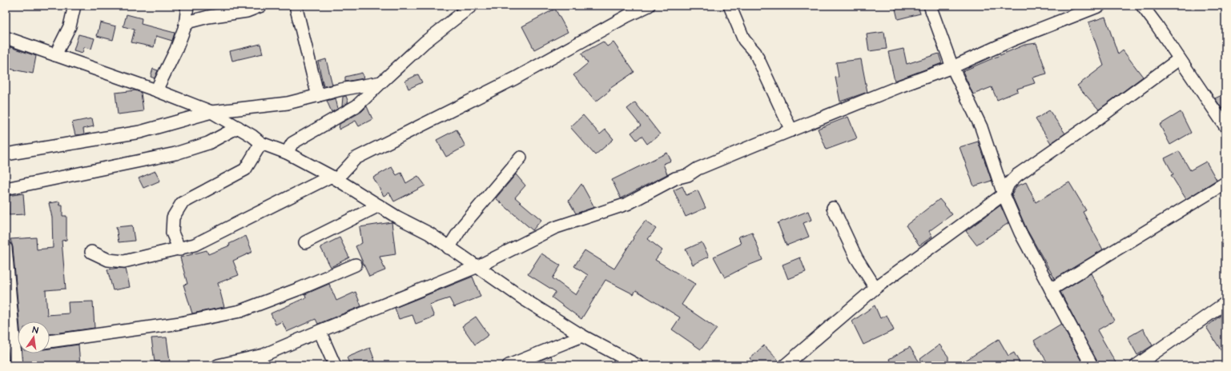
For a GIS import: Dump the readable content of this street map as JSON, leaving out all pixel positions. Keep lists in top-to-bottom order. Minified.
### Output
{"north":"top"}
